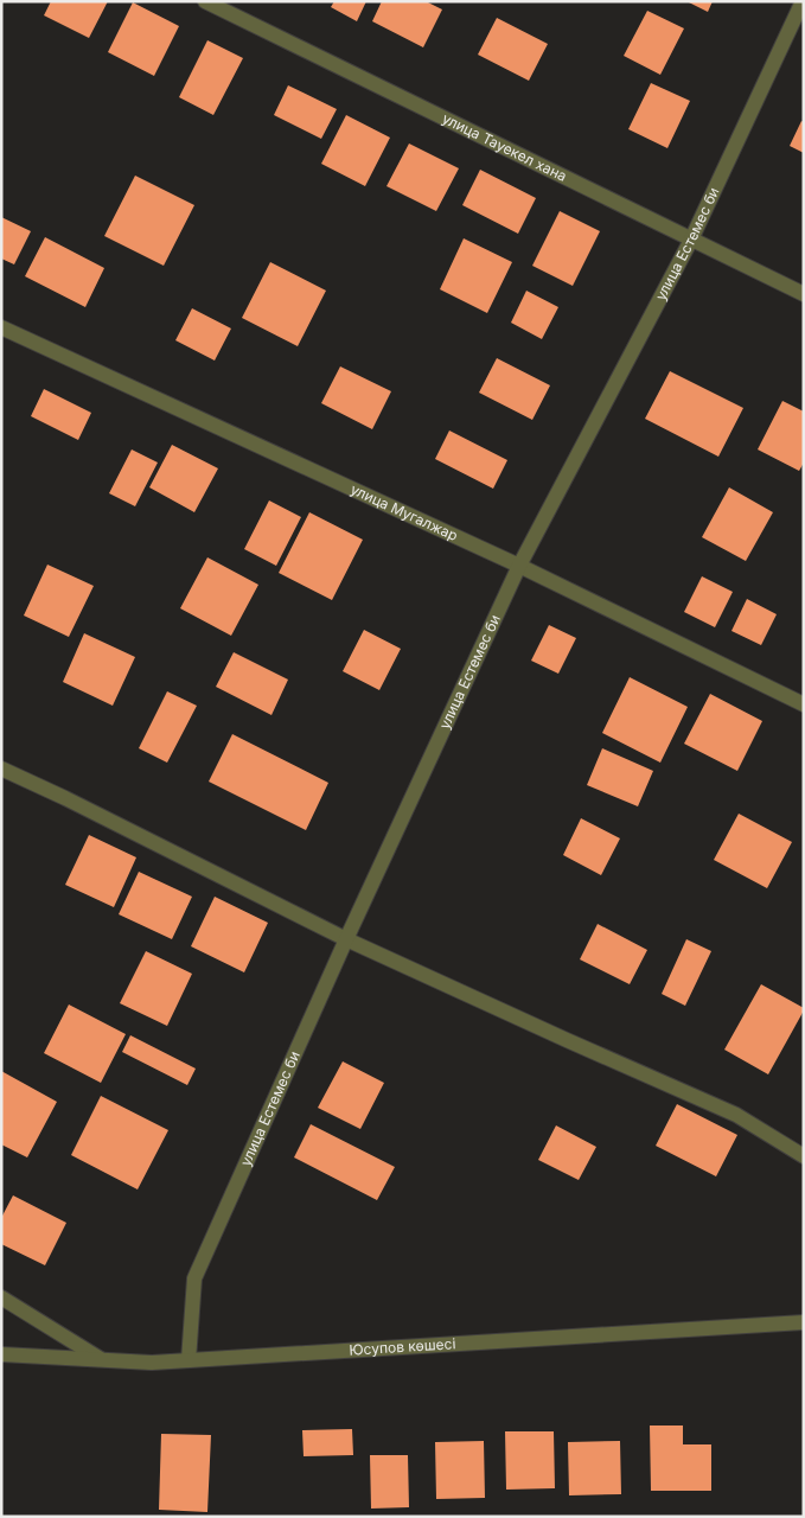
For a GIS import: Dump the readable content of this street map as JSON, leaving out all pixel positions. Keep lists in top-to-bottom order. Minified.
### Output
{"streets":{"street":["улица Тауекел хана","улица Естемес би","улица Мугалжар","Юсупов көшесі"]},"crossings":[["улица Тауекел хана","улица Естемес би"],["улица Естемес би","улица Мугалжар"],["улица Естемес би","Юсупов көшесі"]]}
